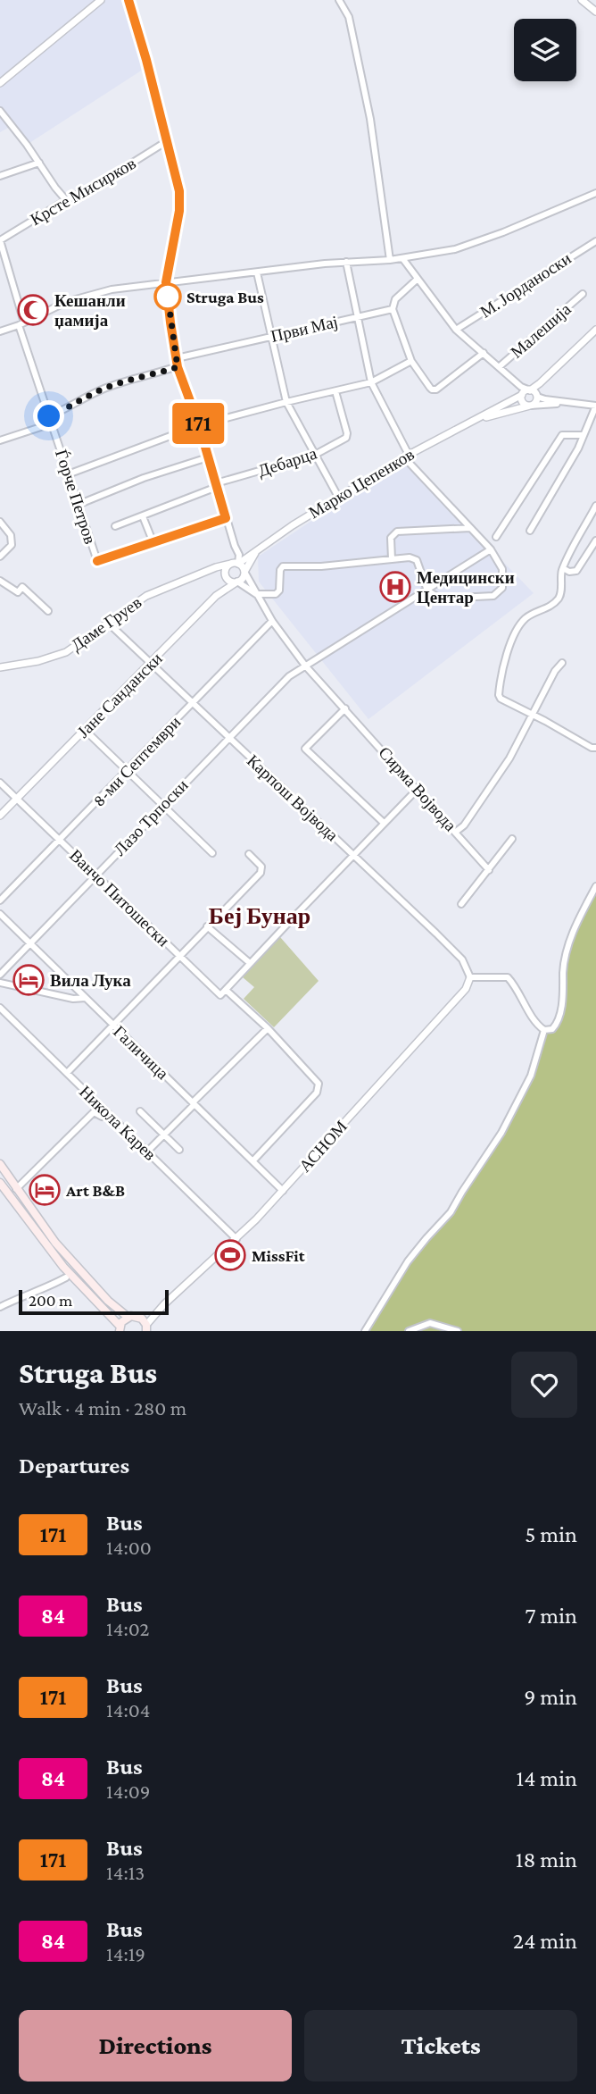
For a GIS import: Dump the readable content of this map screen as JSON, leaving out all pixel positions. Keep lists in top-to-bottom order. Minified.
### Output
{"streets":{"street":["Крсте Мисирков","М. Јорданоски","Први Мај","Малешија","Дебарца","Марко Цепенков","Ѓорче Петров","Даме Груев","Јане Сандански","8-ми Септември","Сирма Војвода","Карпош Војвода","Лазо Трпоски","Ванчо Питошески","Галичица","Никола Карев","АСНОМ"]},"crossings":[["Крсте Мисирков","Ѓорче Петров"],["Марко Цепенков","Даме Груев"],["Марко Цепенков","Јане Сандански"],["Марко Цепенков","Сирма Војвода"],["Даме Груев","Јане Сандански"],["Даме Груев","Сирма Војвода"],["Даме Груев","Карпош Војвода"],["Јане Сандански","Сирма Војвода"],["Јане Сандански","Карпош Војвода"],["Јане Сандански","Ванчо Питошески"],["8-ми Септември","Сирма Војвода"],["8-ми Септември","Карпош Војвода"],["8-ми Септември","Ванчо Питошески"],["Сирма Војвода","Лазо Трпоски"],["Карпош Војвода","Лазо Трпоски"],["Карпош Војвода","АСНОМ"],["Лазо Трпоски","Ванчо Питошески"],["Лазо Трпоски","Галичица"],["Галичица","АСНОМ"],["Никола Карев","АСНОМ"]],"districts":["Беј Бунар"],"places":{"other":["Struga Bus"],"mosque":["Кешанли џамија"],"hospital":["Медицински Центар"],"hotel":["Вила Лука","Art B&B"],"sports":["MissFit"]},"lines":["bus line 171"],"scale_bar":"200 m","page":{"on_map":"171","scale":"200 m","heading":[["Struga Bus","Walk · 4 min · 280 m"],"Departures"],"list":[{"mark":"171","name":"Bus","note":"14:00","value":"5 min"},{"mark":"84","name":"Bus","note":"14:02","value":"7 min"},{"mark":"171","name":"Bus","note":"14:04","value":"9 min"},{"mark":"84","name":"Bus","note":"14:09","value":"14 min"},{"mark":"171","name":"Bus","note":"14:13","value":"18 min"},{"mark":"84","name":"Bus","note":"14:19","value":"24 min"}],"buttons":["Directions","Tickets"]}}
